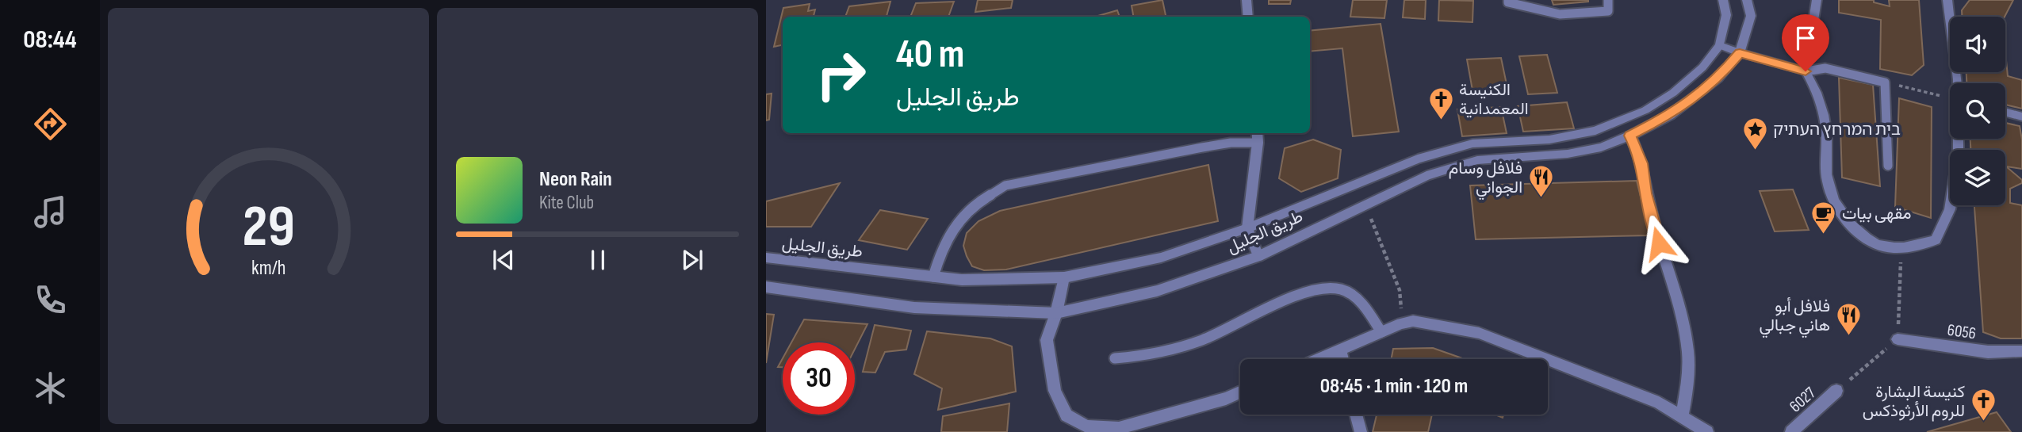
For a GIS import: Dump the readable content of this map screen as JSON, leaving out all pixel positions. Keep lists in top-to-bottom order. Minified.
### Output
{"streets":{"street":["طريق الجليل","6056","6027"]},"places":{"church":["الكنيسة المعمدانية","كنيسة البشارة للروم الأرثوذكس"],"place":["בית המרחץ העתיק"],"restaurant":["فلافل وسام الجواني","فلافل أبو هاني جبالي"],"cafe":["مقهى بيات"]},"page":{"tabs":"08:44","turn":["40 m","طريق الجليل"],"song":["Neon Rain","Kite Club"],"limit":"30","trip":"08:45 · 1 min · 120 m","gauge":["29","km/h"]}}
